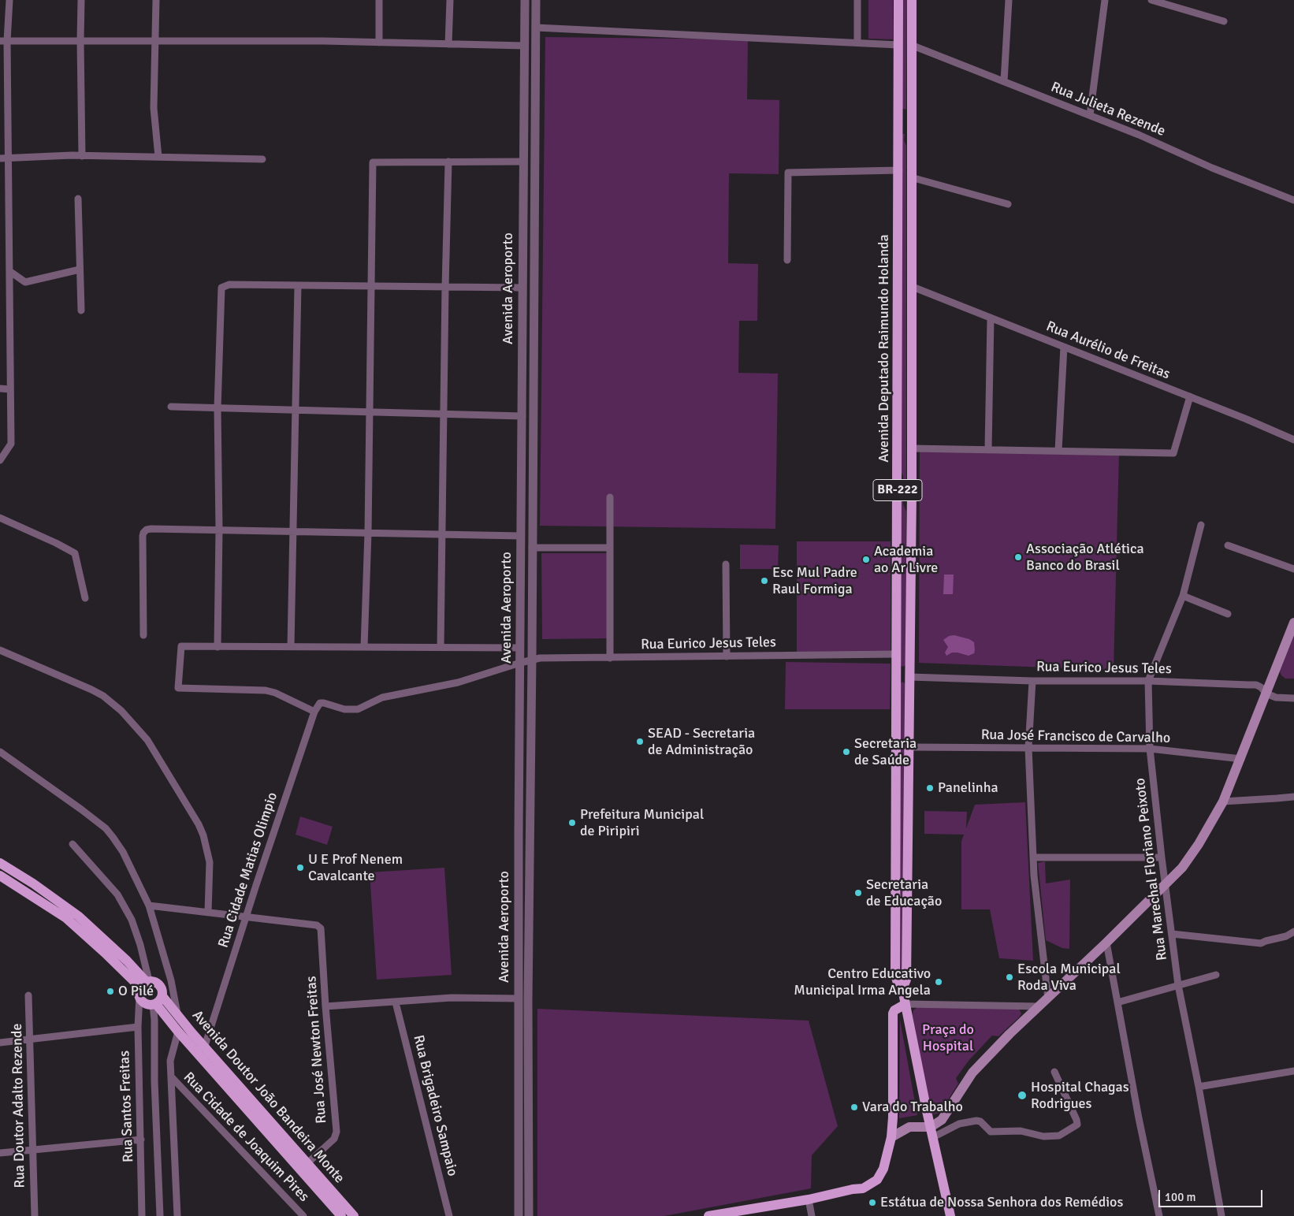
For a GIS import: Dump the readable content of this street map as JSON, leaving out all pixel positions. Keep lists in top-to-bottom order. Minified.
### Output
{"streets":{"main road":["Avenida Deputado Raimundo Holanda","BR-222","Avenida Doutor João Bandeira Monte"],"street":["Rua Julieta Rezende","Avenida Aeroporto","Rua Aurélio de Freitas","Rua Eurico Jesus Teles","Rua José Francisco de Carvalho","Rua Marechal Floriano Peixoto","Rua Cidade Matias Olimpio","Rua José Newton Freitas","Rua Doutor Adalto Rezende","Rua Brigadeiro Sampaio","Rua Santos Freitas","Rua Cidade de Joaquim Pires"]},"crossings":[["Rua Julieta Rezende","Avenida Deputado Raimundo Holanda"],["Avenida Aeroporto","Rua Eurico Jesus Teles"],["Avenida Deputado Raimundo Holanda","Rua Aurélio de Freitas"],["Avenida Deputado Raimundo Holanda","BR-222"],["Avenida Deputado Raimundo Holanda","Rua Eurico Jesus Teles"],["Avenida Deputado Raimundo Holanda","Rua José Francisco de Carvalho"],["Rua Eurico Jesus Teles","Rua Marechal Floriano Peixoto"],["Rua Eurico Jesus Teles","Rua Cidade Matias Olimpio"],["Rua José Francisco de Carvalho","Rua Marechal Floriano Peixoto"],["Rua Cidade Matias Olimpio","Rua José Newton Freitas"],["Rua Cidade Matias Olimpio","Avenida Doutor João Bandeira Monte"],["Rua José Newton Freitas","Avenida Doutor João Bandeira Monte"]],"parks":["Praça do Hospital"],"places":["Associação Atlética Banco do Brasil","Academia ao Ar Livre","Esc Mul Padre Raul Formiga","SEAD - Secretaria de Administração","Secretaria de Saúde","Panelinha","Prefeitura Municipal de Piripiri","U E Prof Nenem Cavalcante","Secretaria de Educação","Escola Municipal Roda Viva","Centro Educativo Municipal Irma Angela","O Pilé","Hospital Chagas Rodrigues","Vara do Trabalho","Estátua de Nossa Senhora dos Remédios"],"scale_bar":"100 m"}
